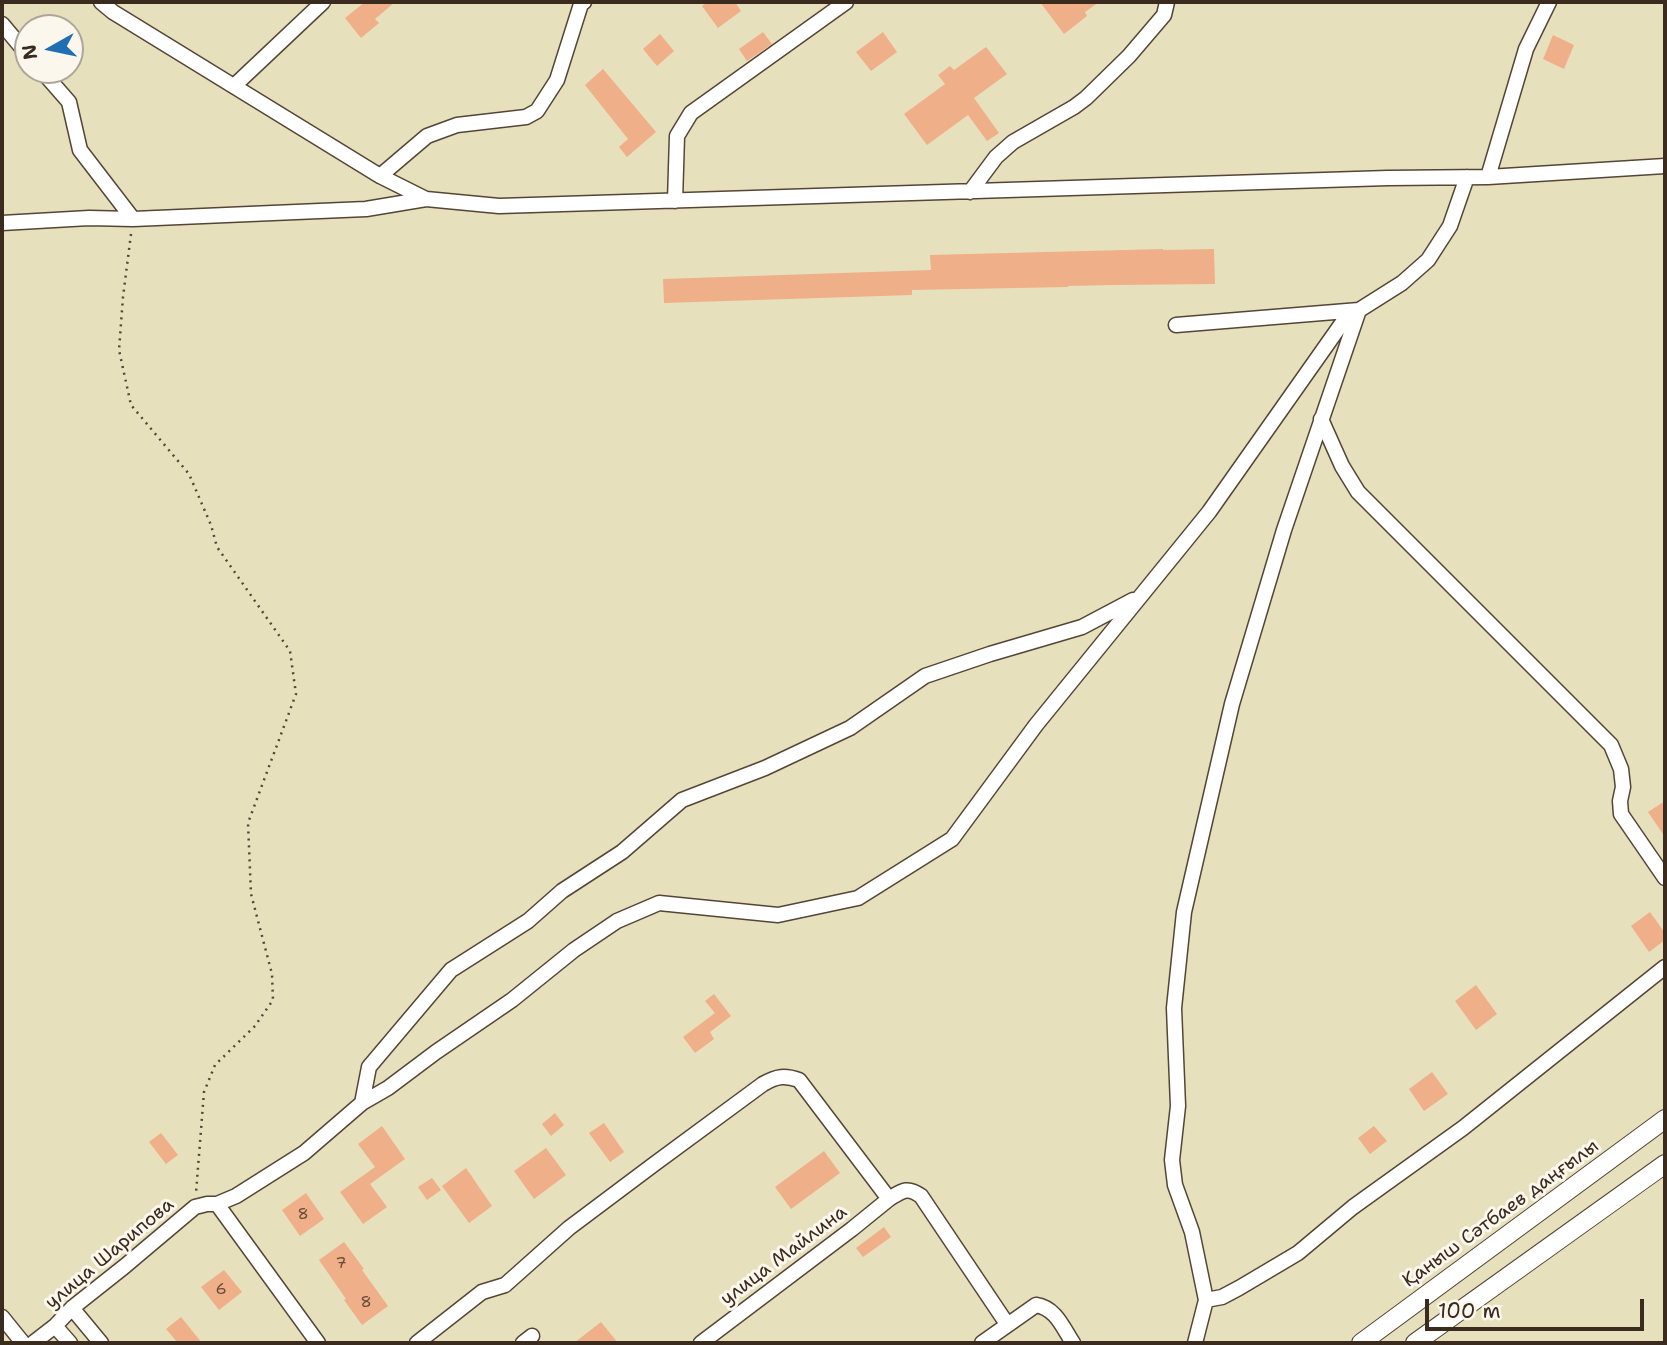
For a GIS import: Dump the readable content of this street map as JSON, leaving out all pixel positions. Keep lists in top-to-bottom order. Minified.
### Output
{"streets":{"main road":["Қаныш Сәтбаев даңғылы"],"street":["улица Шарипова","улица Майлина"]},"house_numbers":["8","7","6","8"],"scale_bar":"100 m","north":"left"}
